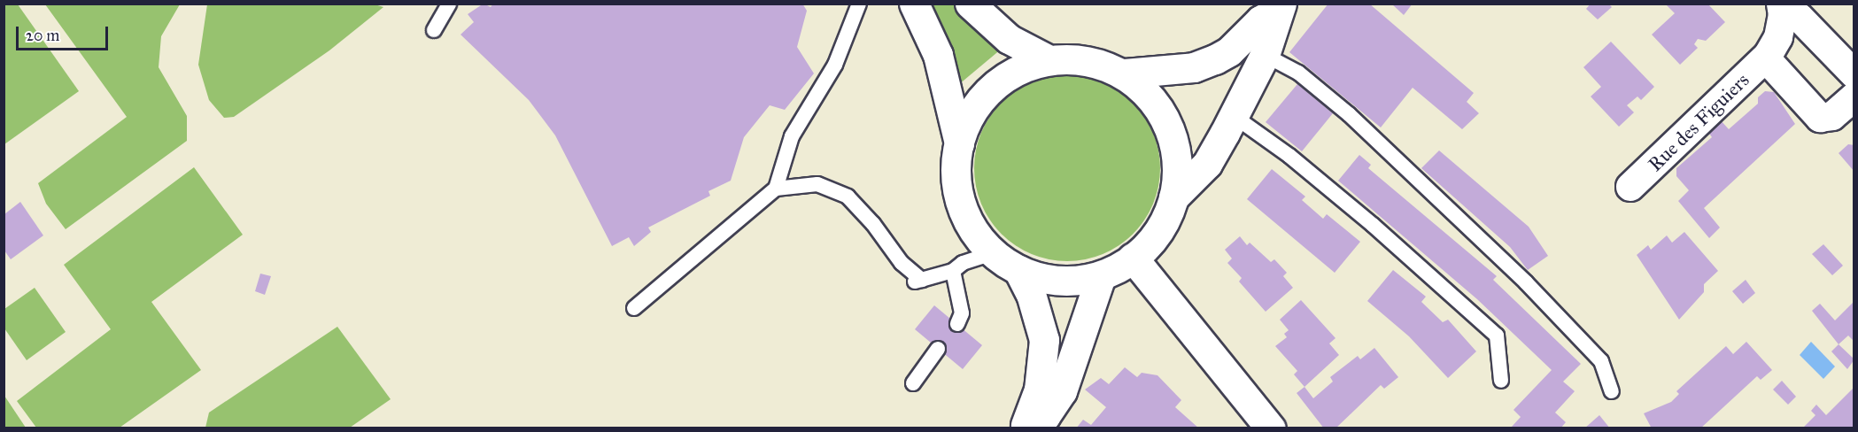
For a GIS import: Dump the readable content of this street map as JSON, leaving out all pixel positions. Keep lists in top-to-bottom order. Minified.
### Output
{"streets":{"street":["Rue des Figuiers"]},"scale_bar":"20 m"}
